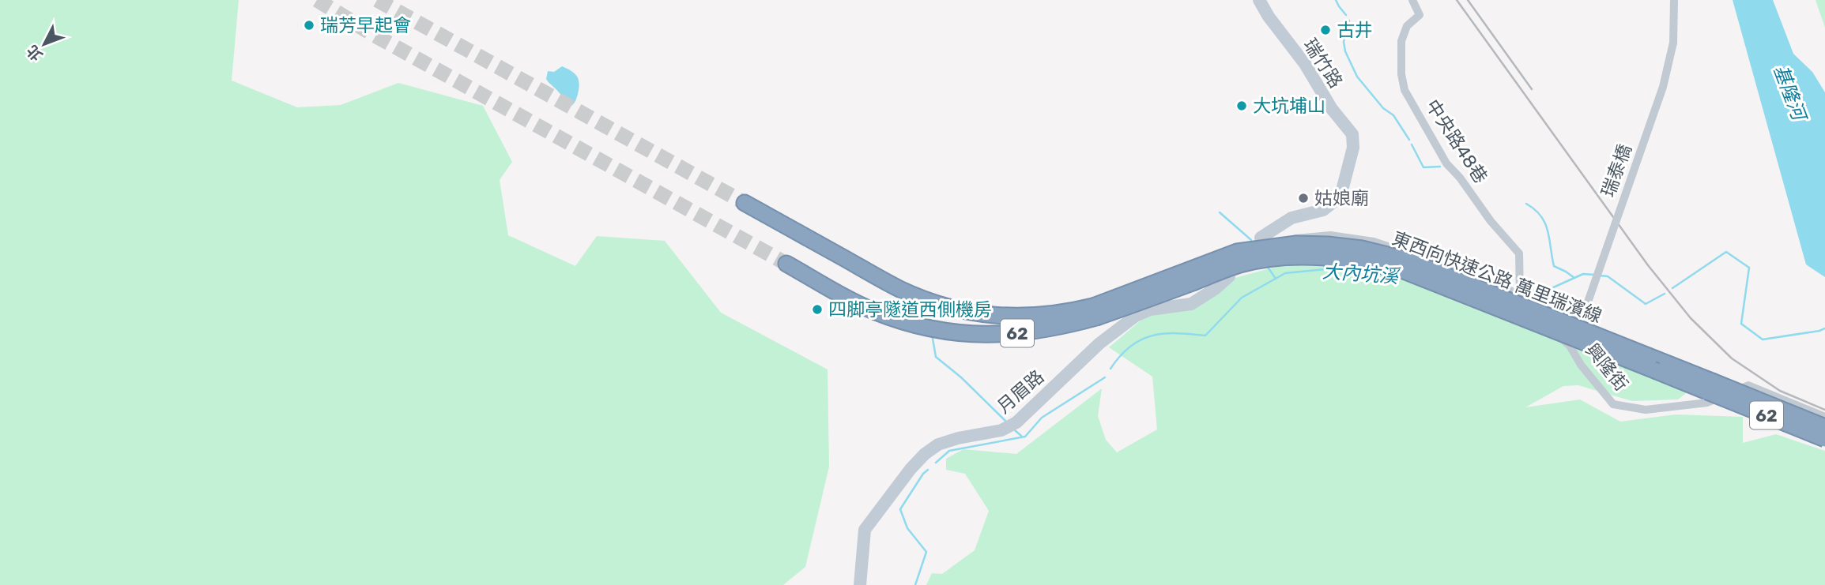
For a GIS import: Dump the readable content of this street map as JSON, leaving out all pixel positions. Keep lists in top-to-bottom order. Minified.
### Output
{"streets":{"highway":["東西向快速公路 萬里瑞濱線","62"],"street":["瑞竹路","中央路48巷","瑞泰橋","興隆街","月眉路"]},"crossings":[["瑞竹路","興隆街"],["中央路48巷","興隆街"],["瑞泰橋","興隆街"]],"water":["基隆河","大內坑溪"],"places":["瑞芳早起會","古井","大坑埔山","姑娘廟","四脚亭隧道西側機房"],"north":"bottom left"}
